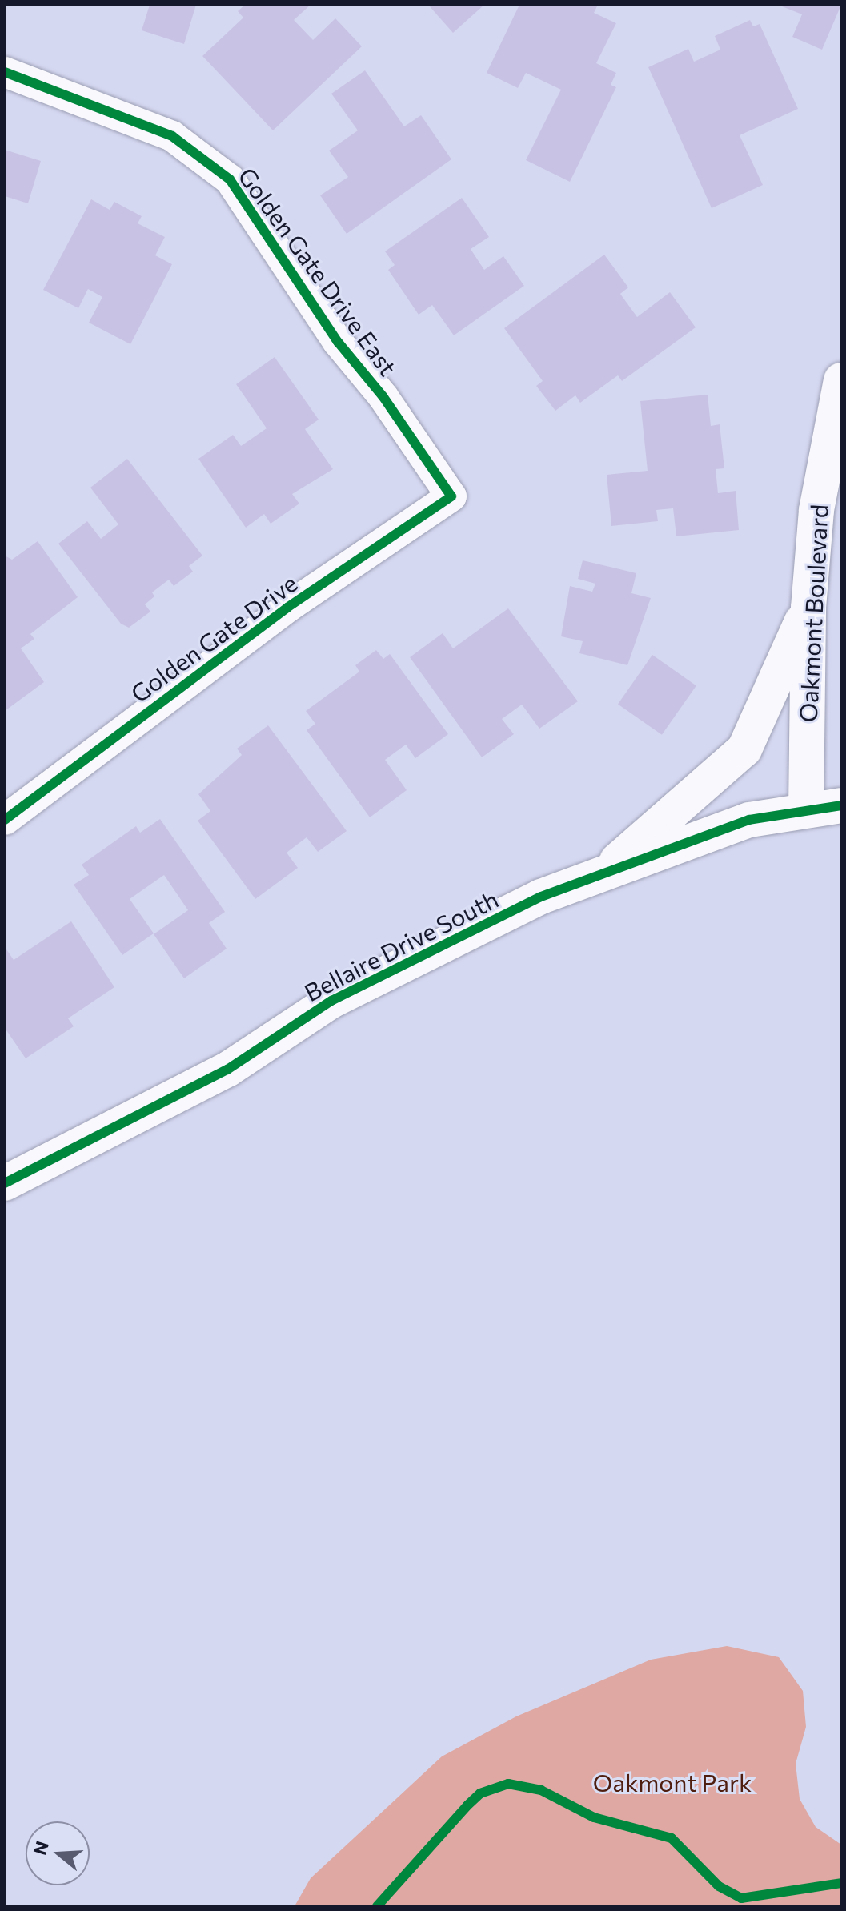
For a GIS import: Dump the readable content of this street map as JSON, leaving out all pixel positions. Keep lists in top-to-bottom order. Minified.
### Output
{"streets":{"street":["Golden Gate Drive East","Oakmont Boulevard","Golden Gate Drive","Bellaire Drive South"]},"crossings":[["Golden Gate Drive East","Golden Gate Drive"],["Oakmont Boulevard","Bellaire Drive South"]],"parks":["Oakmont Park"],"north":"left"}
